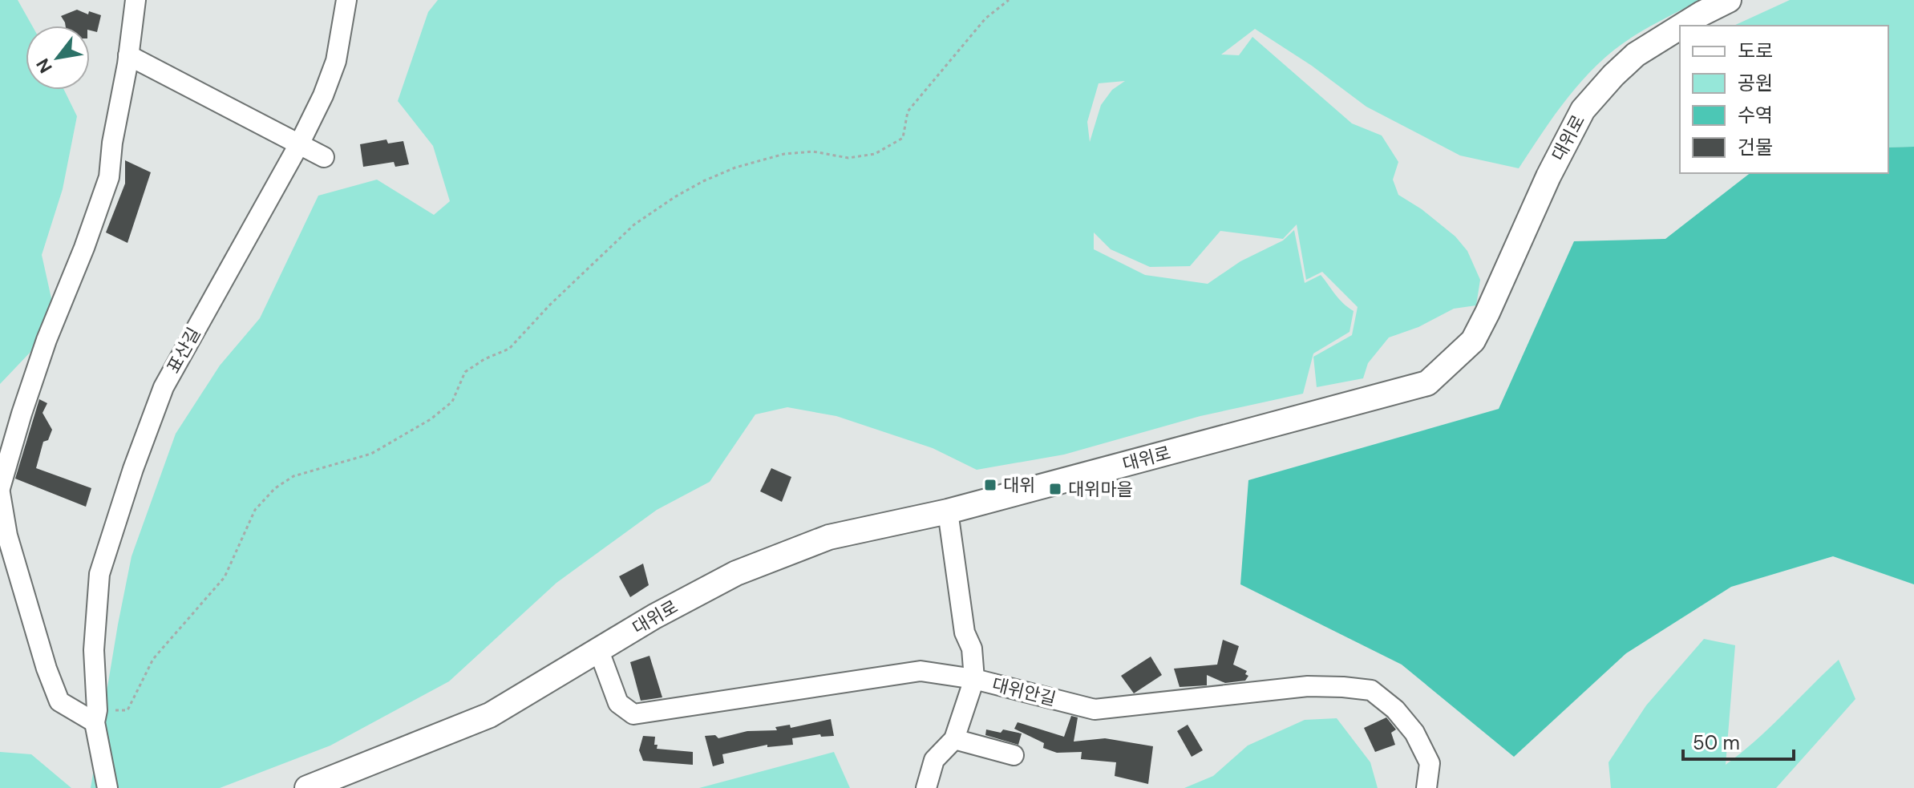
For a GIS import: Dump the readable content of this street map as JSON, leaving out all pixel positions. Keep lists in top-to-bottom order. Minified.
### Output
{"streets":{"main road":["대위로"],"street":["표산길","대위안길"]},"crossings":[["대위로","대위안길"]],"places":{"transit":["대위","대위마을"]},"legend":["도로","공원","수역","건물"],"scale_bar":"50 m","north":"bottom left"}
